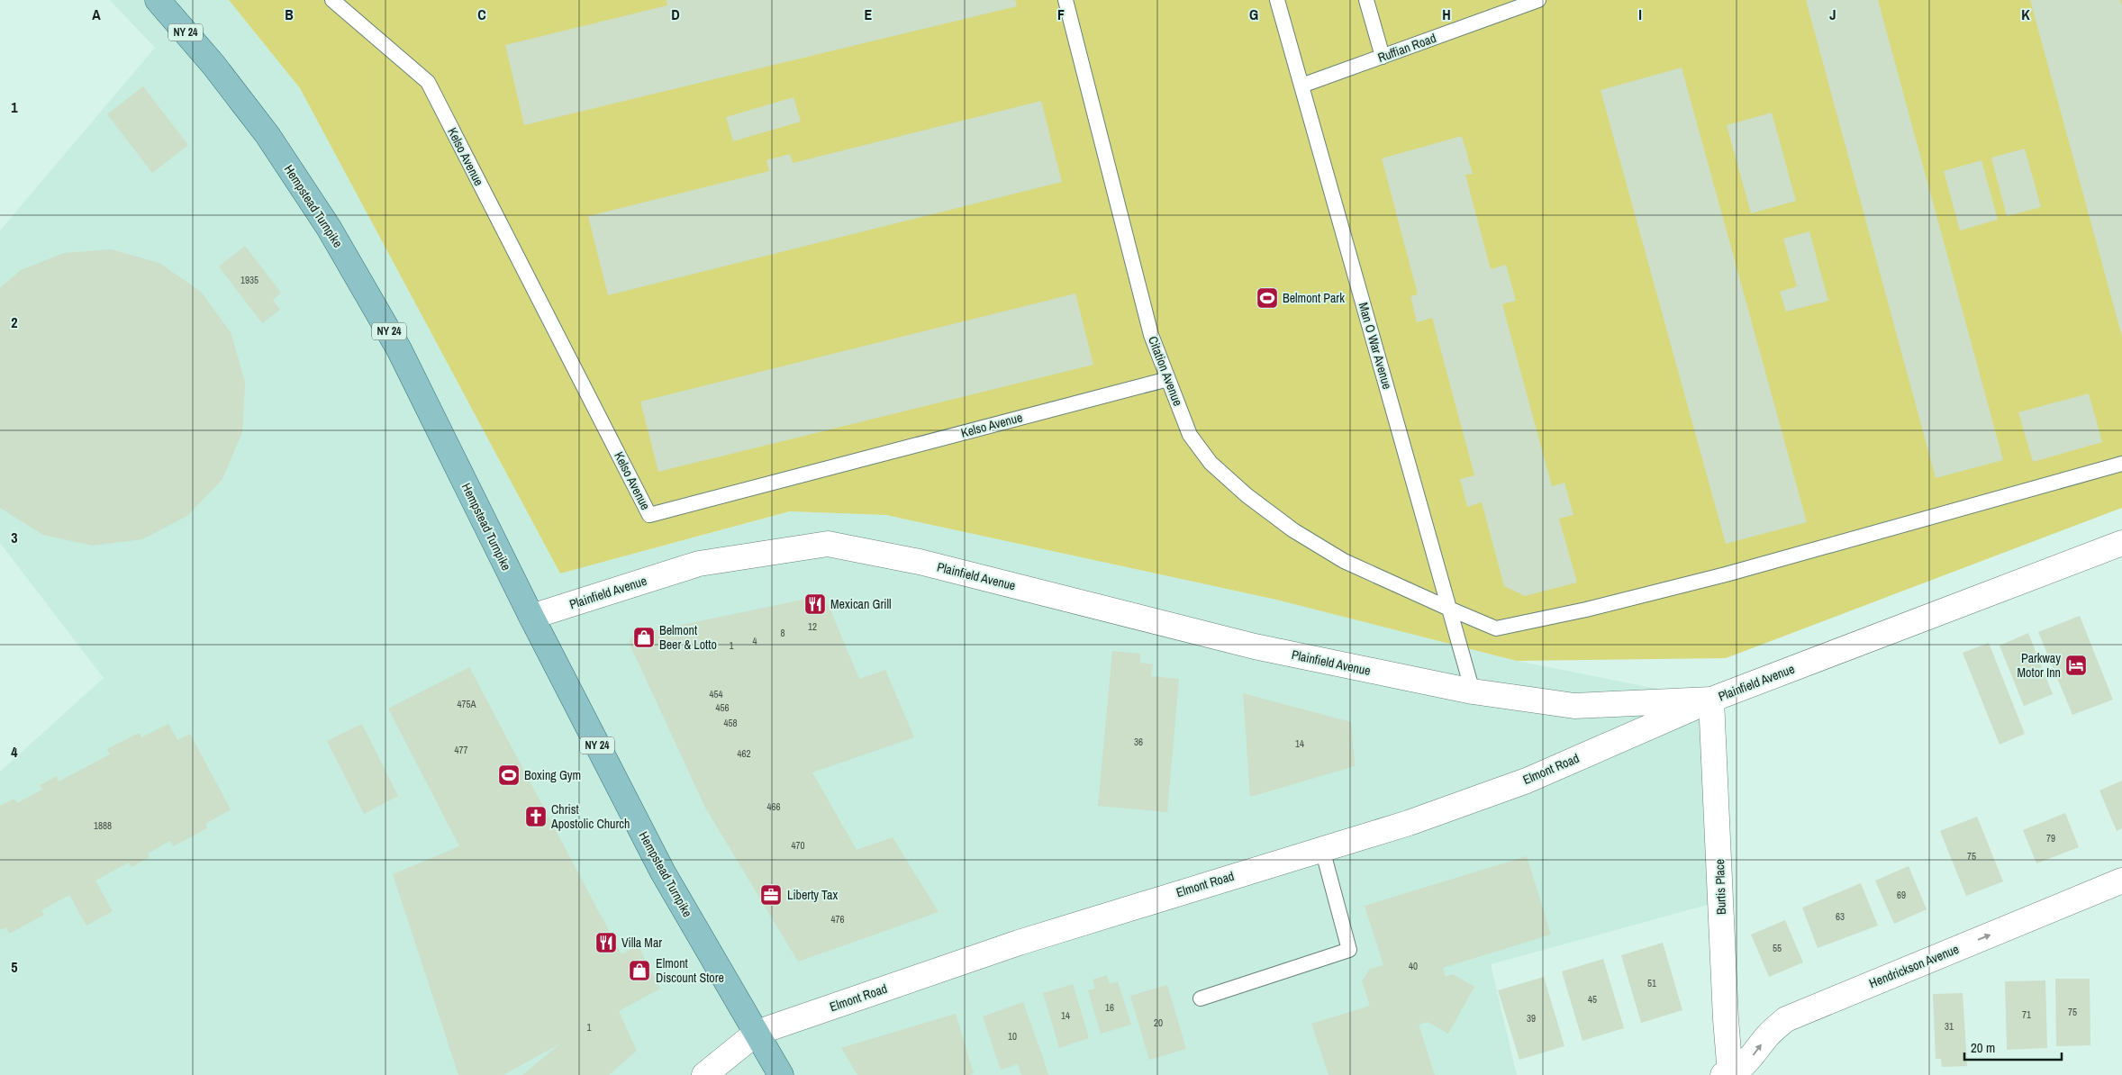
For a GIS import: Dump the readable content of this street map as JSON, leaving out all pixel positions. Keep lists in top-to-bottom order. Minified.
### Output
{"streets":{"main road":["NY 24","Hempstead Turnpike","Plainfield Avenue","Elmont Road","Burtis Place","Hendrickson Avenue"],"lane":["Ruffian Road","Kelso Avenue","Man O War Avenue","Citation Avenue"]},"crossings":[["Ruffian Road","Man O War Avenue"],["Kelso Avenue","Citation Avenue"],["Hempstead Turnpike","Plainfield Avenue"],["Hempstead Turnpike","Elmont Road"],["Man O War Avenue","Citation Avenue"],["Man O War Avenue","Plainfield Avenue"],["Plainfield Avenue","Elmont Road"],["Plainfield Avenue","Burtis Place"],["Elmont Road","Burtis Place"],["Burtis Place","Hendrickson Avenue"]],"one_way":["Hendrickson Avenue"],"places":{"sports":["Belmont Park","Boxing Gym"],"restaurant":["Mexican Grill","Villa Mar"],"shop":["Belmont Beer & Lotto","Elmont Discount Store"],"hotel":["Parkway Motor Inn"],"church":["Christ Apostolic Church"],"office":["Liberty Tax"]},"house_numbers":["1935","12","8","4","1","454","475A","456","458","36","14","477","462","466","1888","79","470","75","69","63","476","55","40","51","45","16","75","71","14","39","20","31","1","10"],"scale_bar":"20 m","grid":{"columns":["A","B","C","D","E","F","G","H","I","J","K"],"rows":["1","2","3","4","5"]}}
